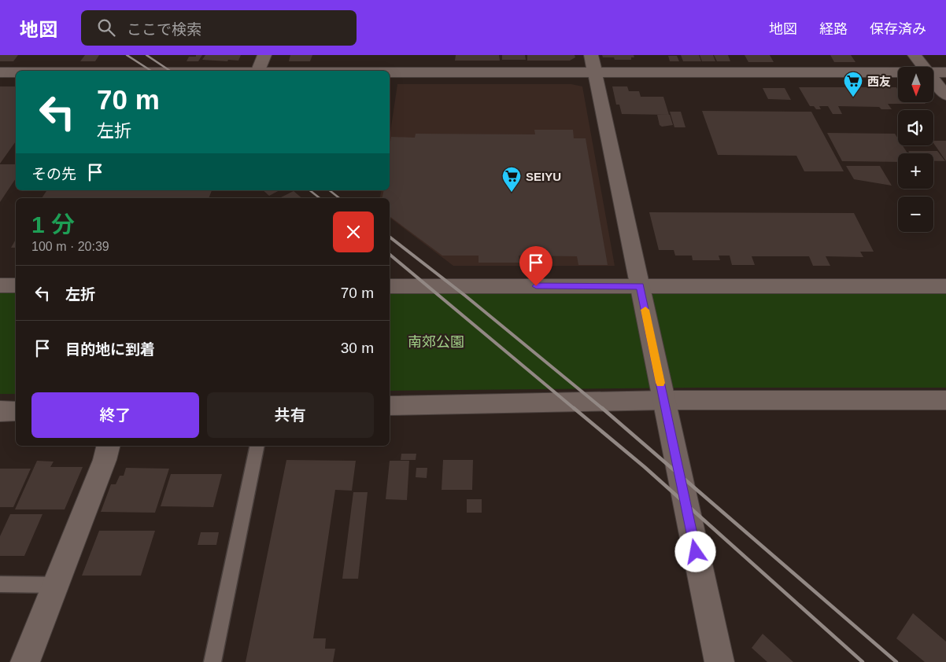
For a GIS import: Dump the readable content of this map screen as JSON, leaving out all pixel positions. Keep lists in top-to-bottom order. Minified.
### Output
{"parks":["南郊公園"],"places":{"supermarket":["西友","SEIYU"]},"north":"bottom","page":{"header":"地図","search":"ここで検索","nav":["地図","経路","保存済み"],"map_buttons":["+","−"],"turn":["70 m","左折"],"then":"その先","heading":["1 分","100 m · 20:39"],"list":[{"name":"左折","value":"70 m"},{"name":"目的地に到着","value":"30 m"}],"buttons":["終了","共有"]}}
